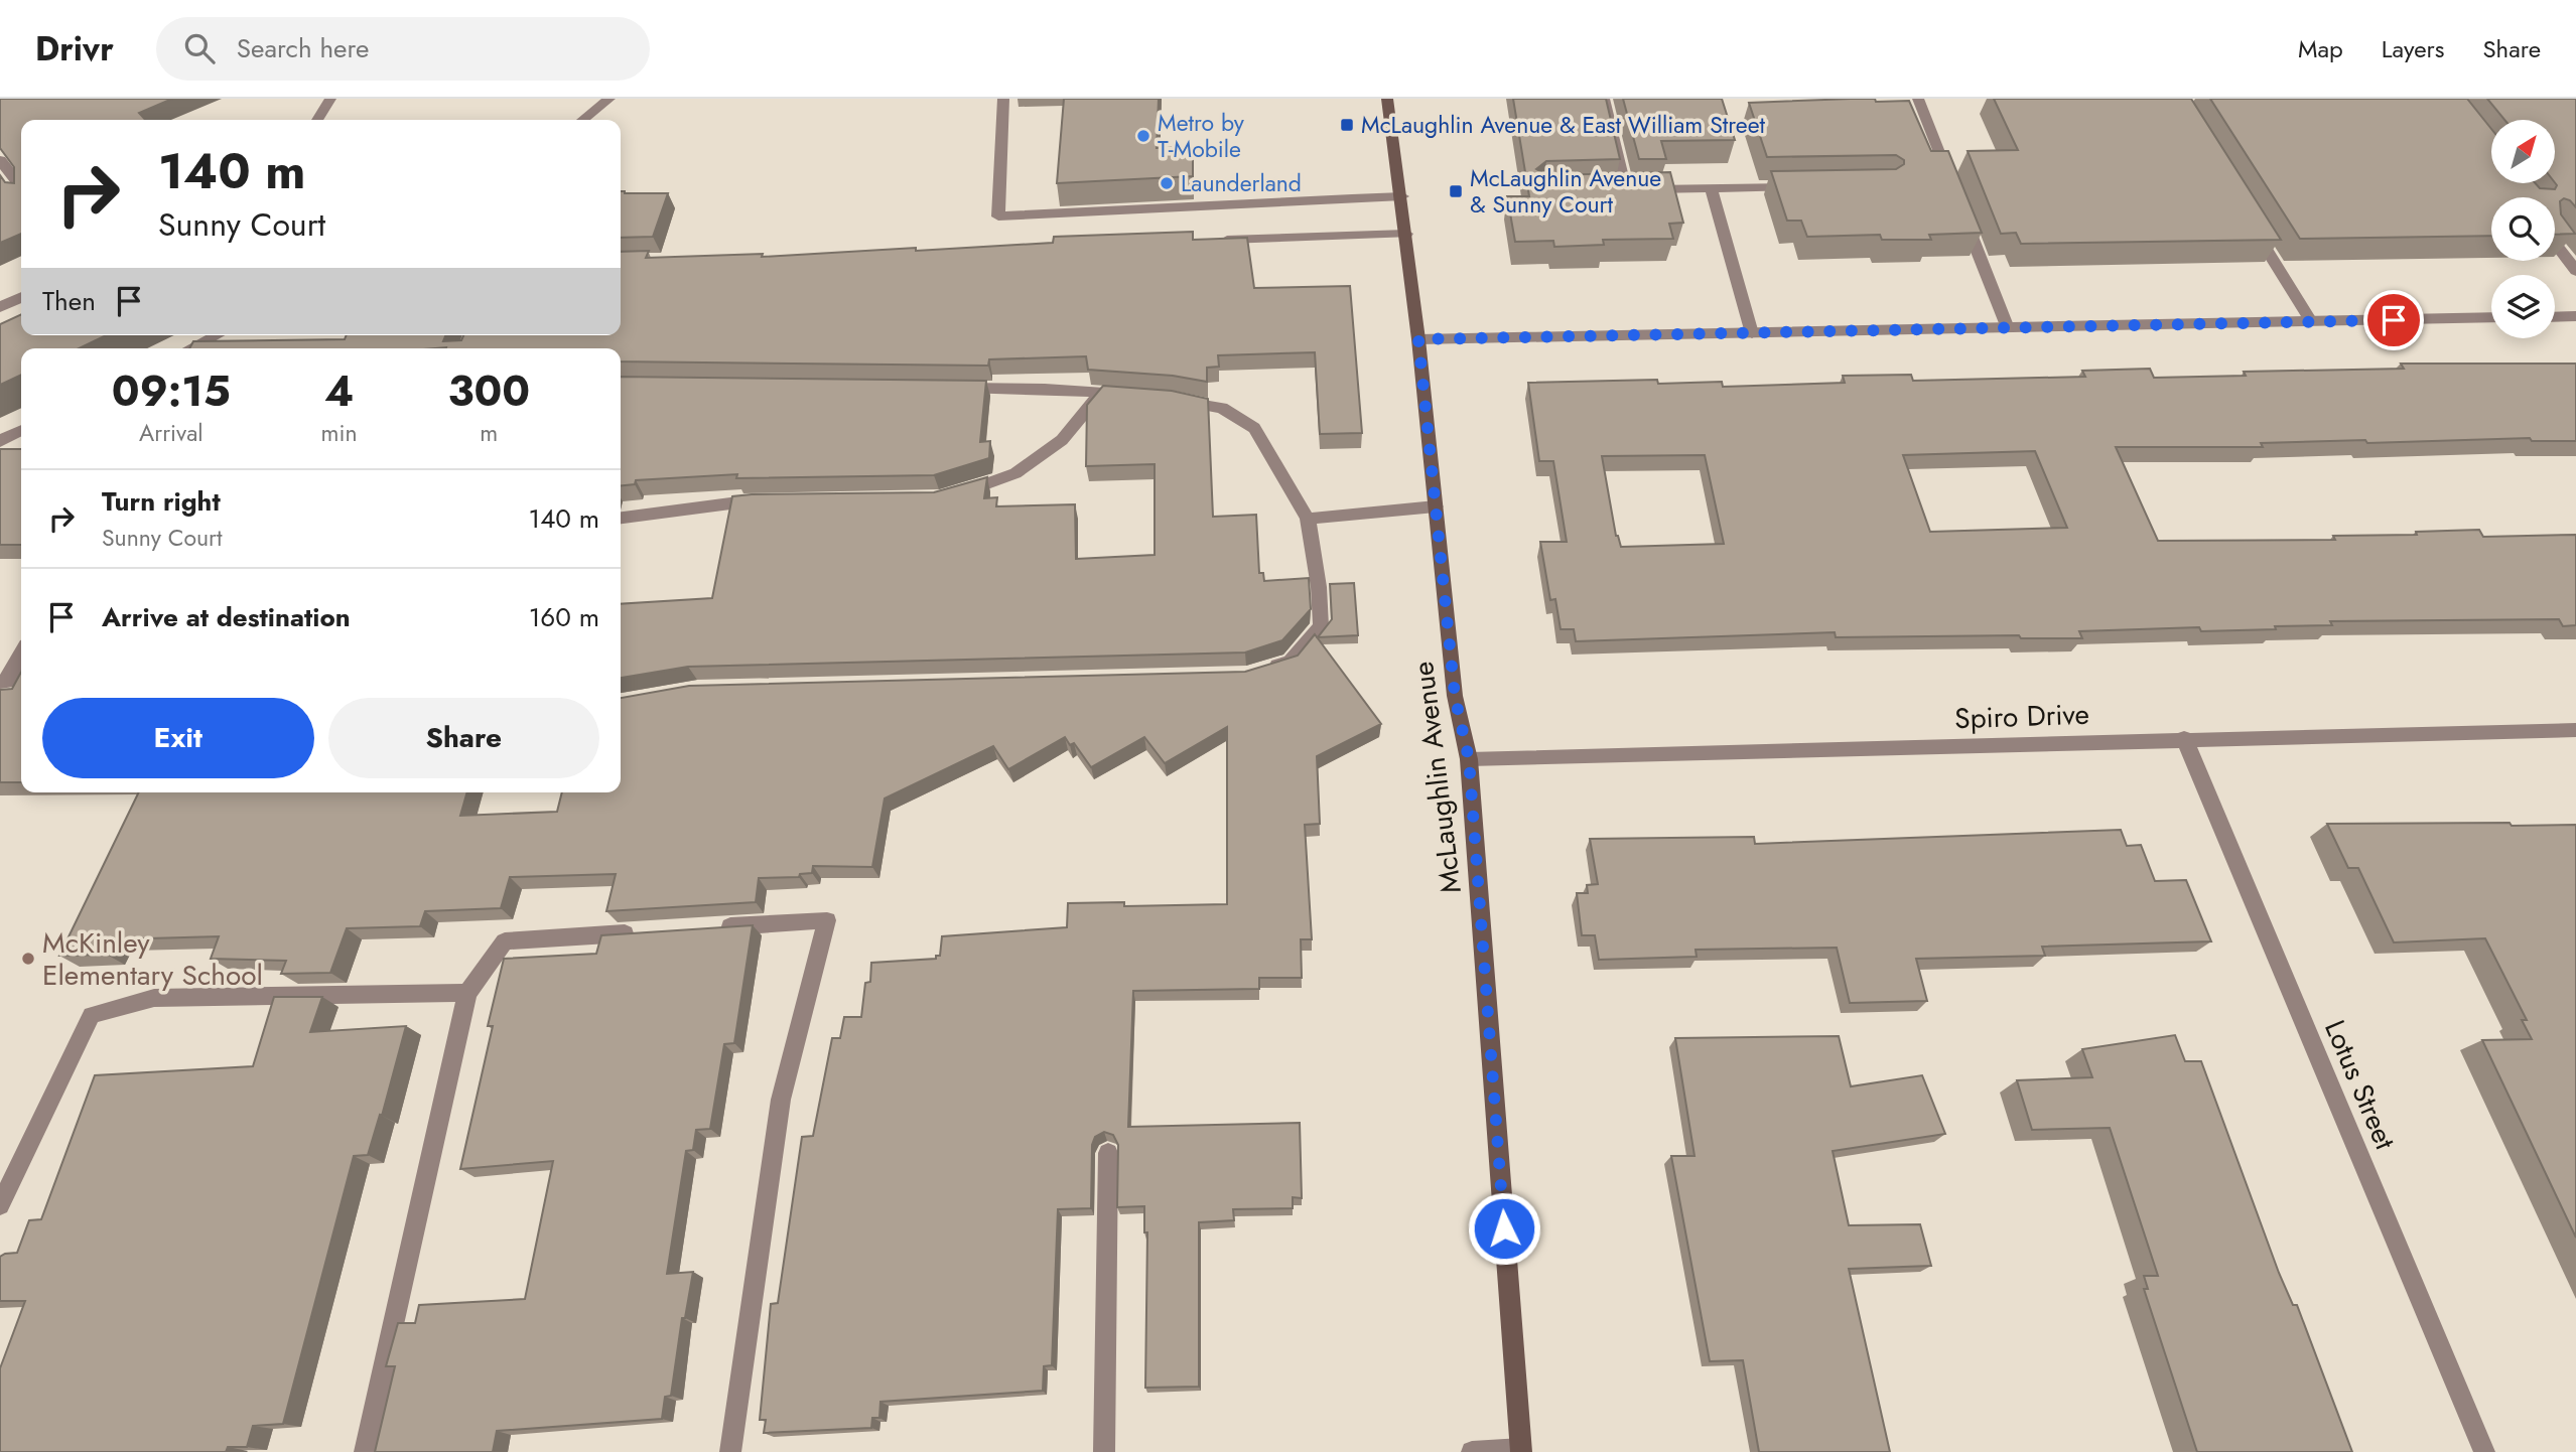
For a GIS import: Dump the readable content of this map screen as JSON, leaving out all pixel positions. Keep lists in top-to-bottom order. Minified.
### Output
{"streets":{"main road":["McLaughlin Avenue"],"street":["Spiro Drive","Lotus Street"]},"crossings":[["Spiro Drive","McLaughlin Avenue"],["Spiro Drive","Lotus Street"]],"places":{"transit":["McLaughlin Avenue & East William Street","McLaughlin Avenue & Sunny Court"],"other":["Metro by T-Mobile","Launderland","McKinley Elementary School"]},"north":"top right","page":{"header":"Drivr","search":"Search here","nav":["Map","Layers","Share"],"turn":["140 m","Sunny Court"],"then":"Then","eta":["09:15","Arrival","4","min","300","m"],"list":[{"name":"Turn right","note":"Sunny Court","value":"140 m"},{"name":"Arrive at destination","value":"160 m"}],"buttons":["Exit","Share"]}}
